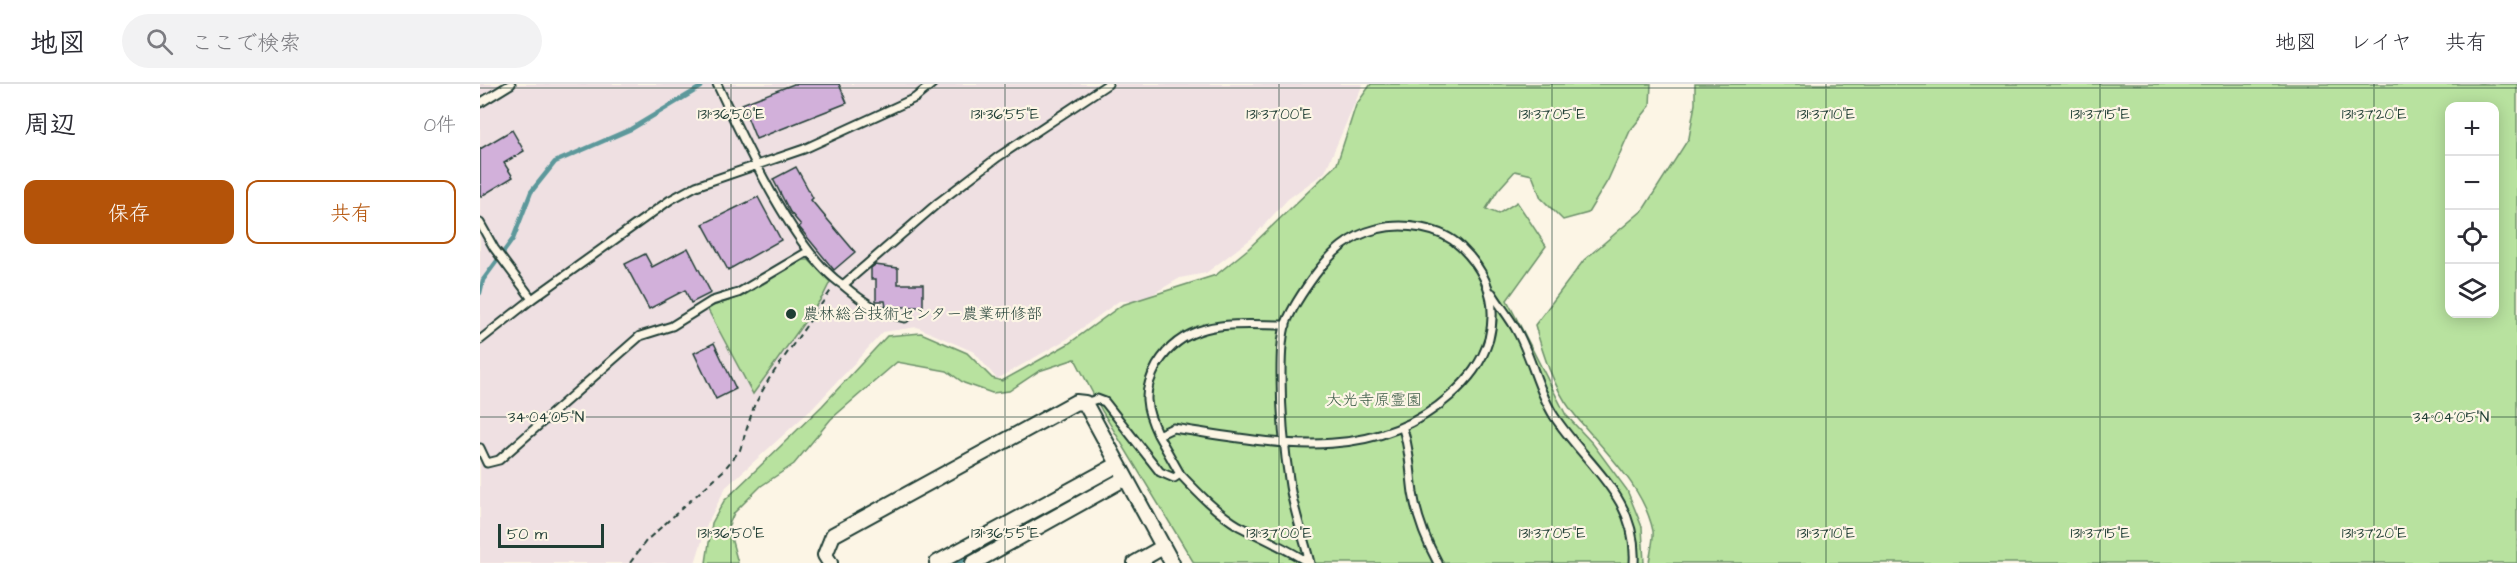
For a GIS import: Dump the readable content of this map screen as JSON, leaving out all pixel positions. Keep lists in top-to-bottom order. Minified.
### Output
{"parks":["大光寺原霊園"],"places":["農林総合技術センター農業研修部"],"scale_bar":"50 m","page":{"header":"地図","search":"ここで検索","nav":["地図","レイヤ","共有"],"heading":["周辺","0件"],"map_buttons":["+","−"],"buttons":["保存","共有"],"scale":"50 m"},"coordinates":["131°36'50\"E","131°36'55\"E","131°37'00\"E","131°37'05\"E","131°37'10\"E","131°37'15\"E","131°37'20\"E","34°04'05\"N"]}
